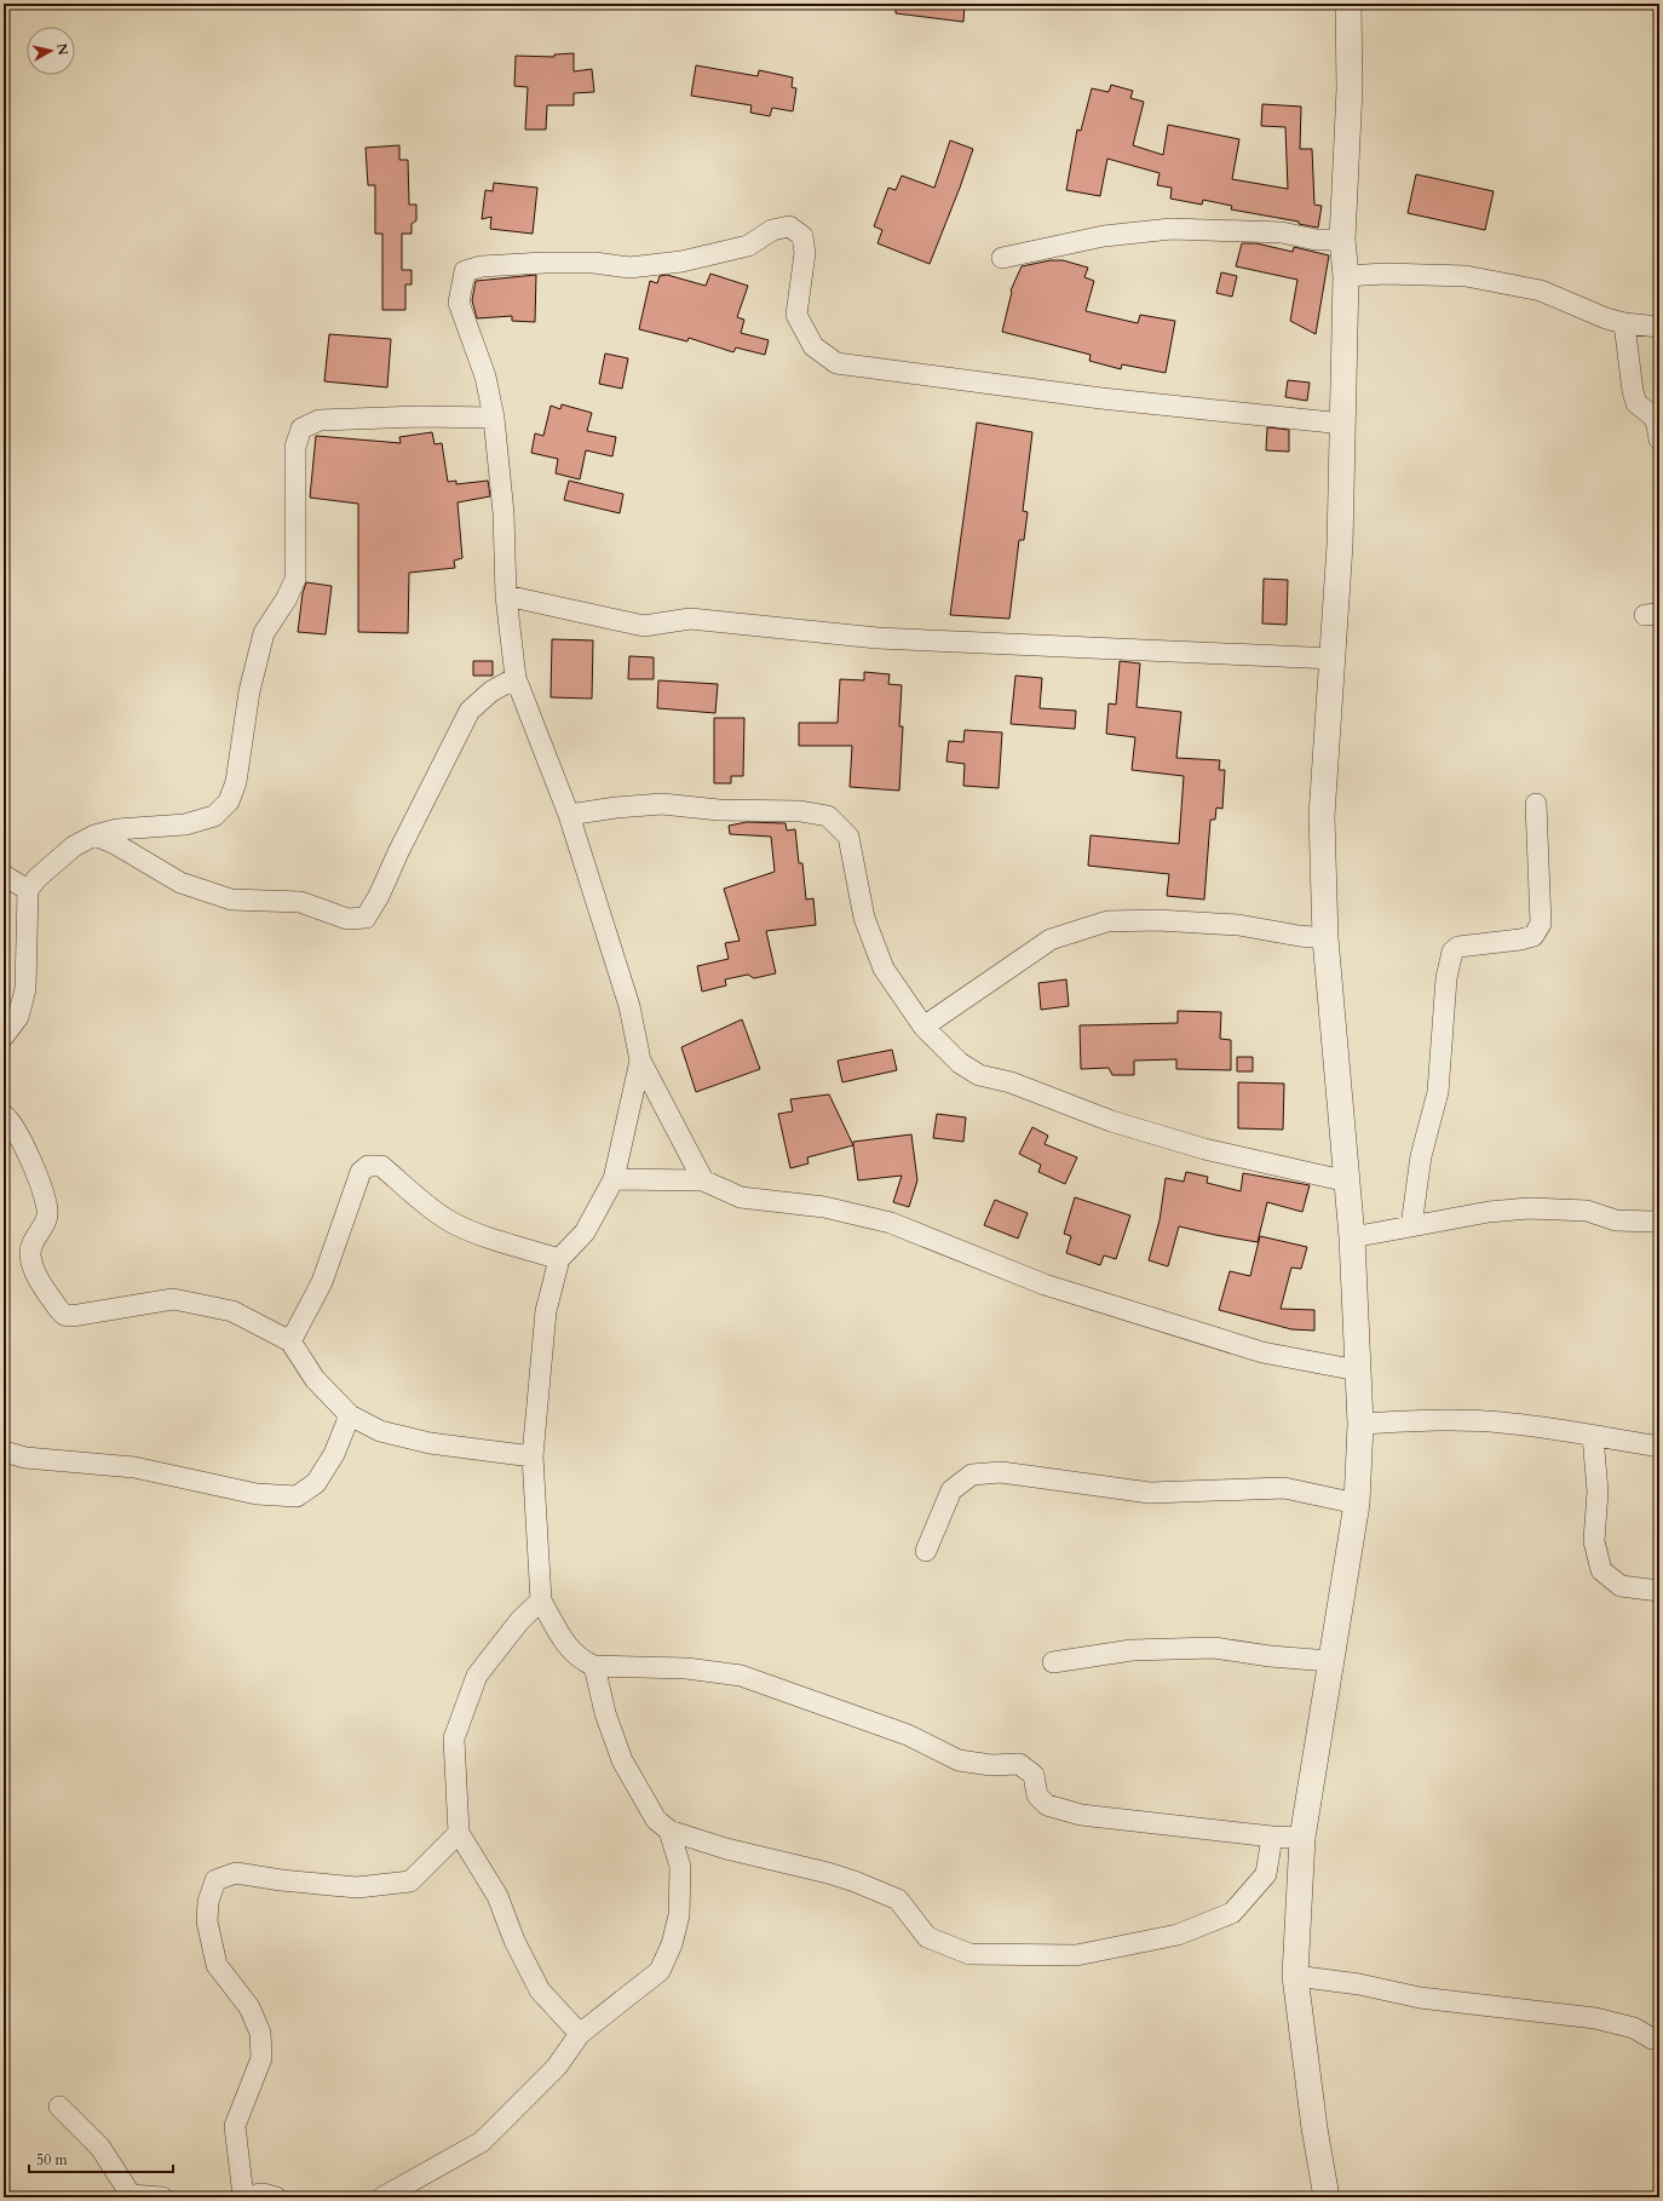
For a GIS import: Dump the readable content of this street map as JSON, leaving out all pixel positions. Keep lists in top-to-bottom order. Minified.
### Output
{"scale_bar":"50 m","north":"right"}
